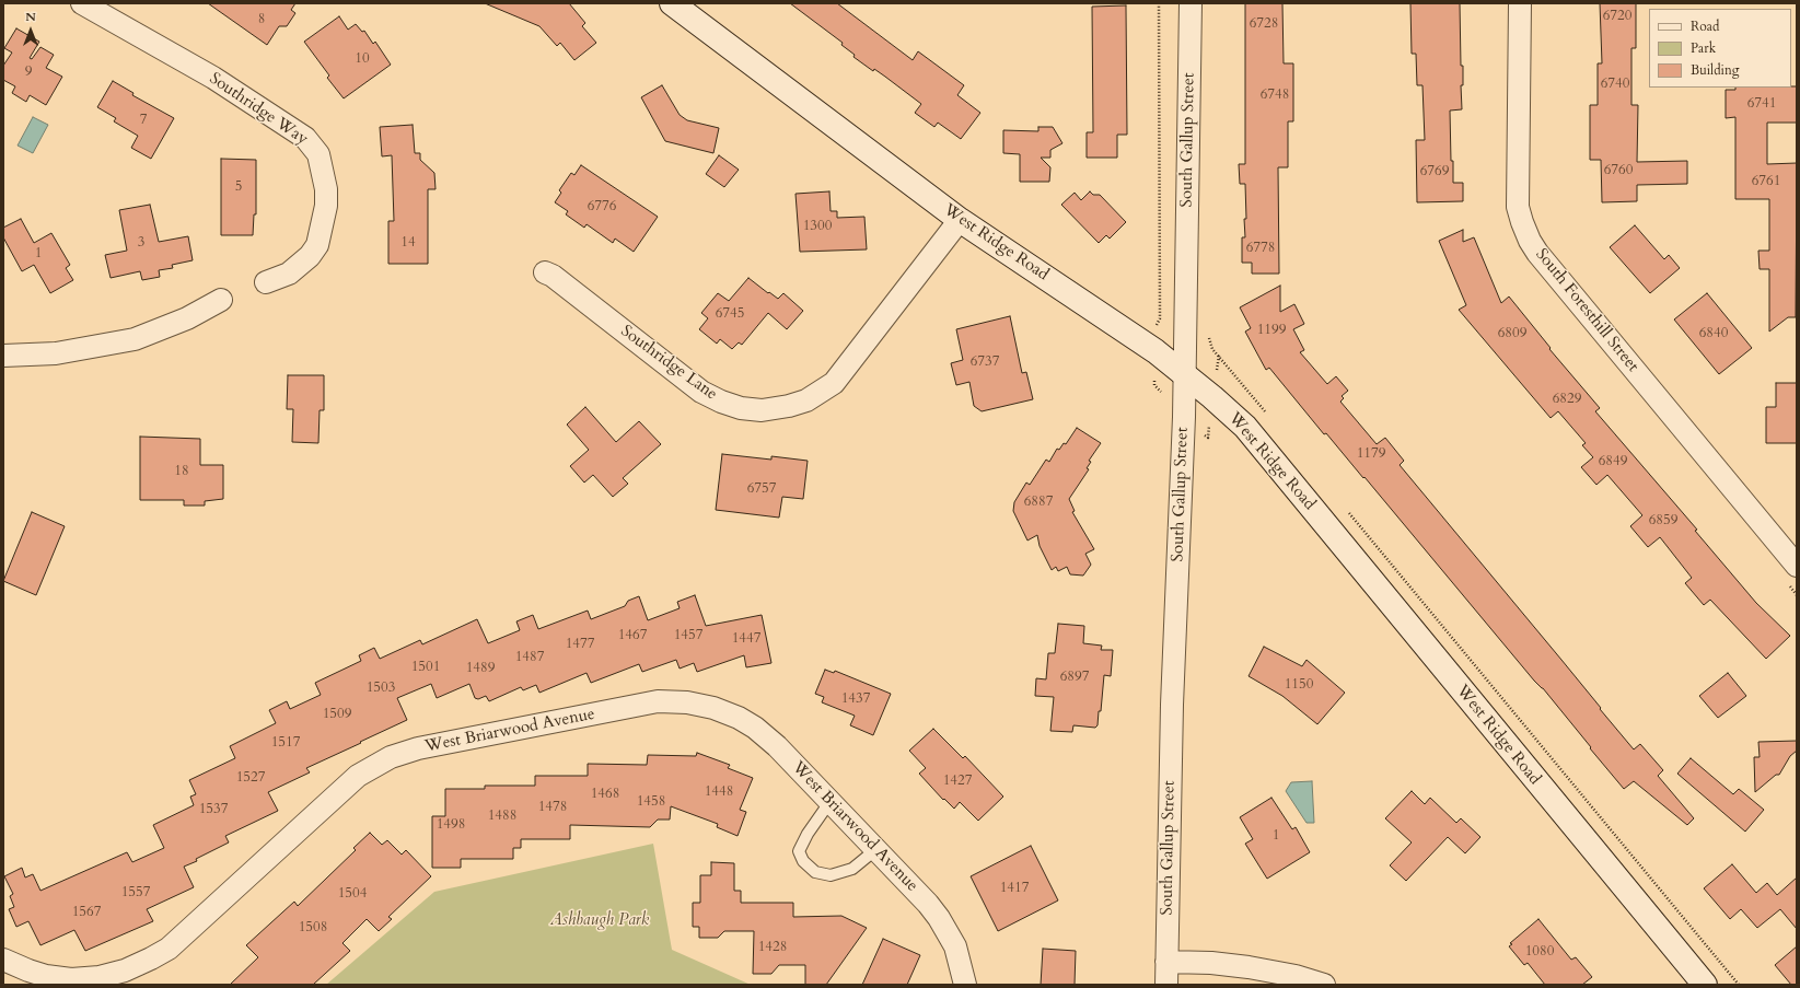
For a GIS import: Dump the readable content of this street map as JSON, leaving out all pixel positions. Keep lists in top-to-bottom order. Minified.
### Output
{"streets":{"street":["Southridge Way","South Gallup Street","West Ridge Road","South Foresthill Street","Southridge Lane","West Briarwood Avenue"]},"crossings":[["South Gallup Street","West Ridge Road"],["West Ridge Road","Southridge Lane"]],"parks":["Ashbaugh Park"],"house_numbers":["6720","8","6728","10","9","6740","6748","6741","7","6760","6769","6761","5","6776","1300","3","14","6778","1","6745","1199","6809","6840","6737","6829","1179","6849","18","6757","6887","6859","1467","1457","1447","1477","1487","1501","1489","6897","1150","1503","1437","1509","1517","1527","1427","1448","1468","1458","1478","1537","1488","1498","1","1417","1557","1504","1567","1508","1428","1080"],"legend":["Road","Park","Building"],"north":"top"}
